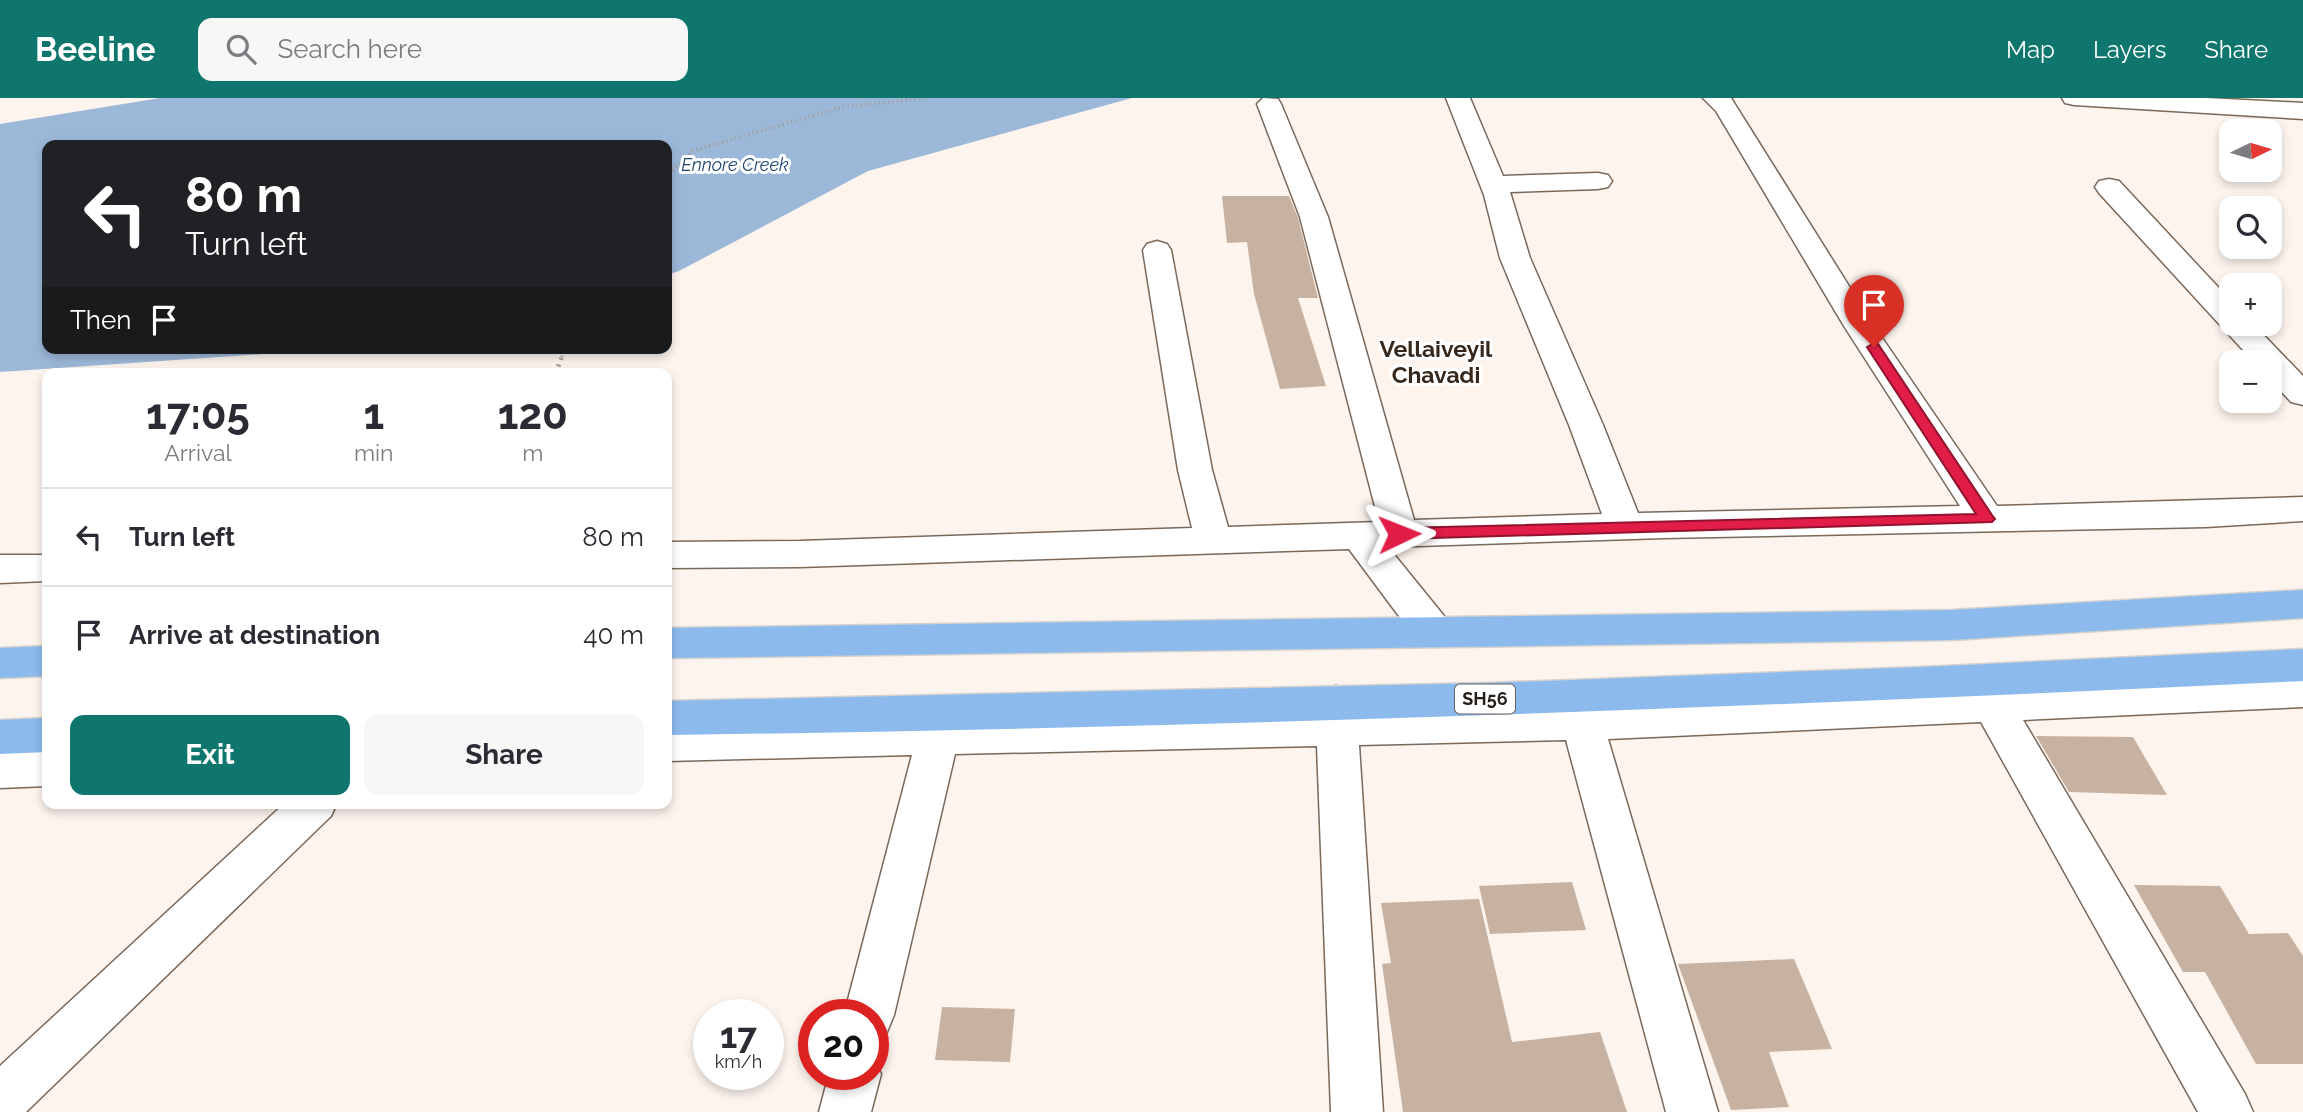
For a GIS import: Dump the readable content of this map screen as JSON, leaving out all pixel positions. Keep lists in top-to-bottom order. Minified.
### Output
{"districts":["Vellaiveyil Chavadi"],"water":["Ennore Creek"],"north":"right","page":{"header":"Beeline","search":"Search here","nav":["Map","Layers","Share"],"map_buttons":["+","−"],"turn":["80 m","Turn left"],"then":"Then","eta":["17:05","Arrival","1","min","120","m"],"list":[{"name":"Turn left","value":"80 m"},{"name":"Arrive at destination","value":"40 m"}],"buttons":["Exit","Share"],"speed":"17 km/h","limit":"20"}}
